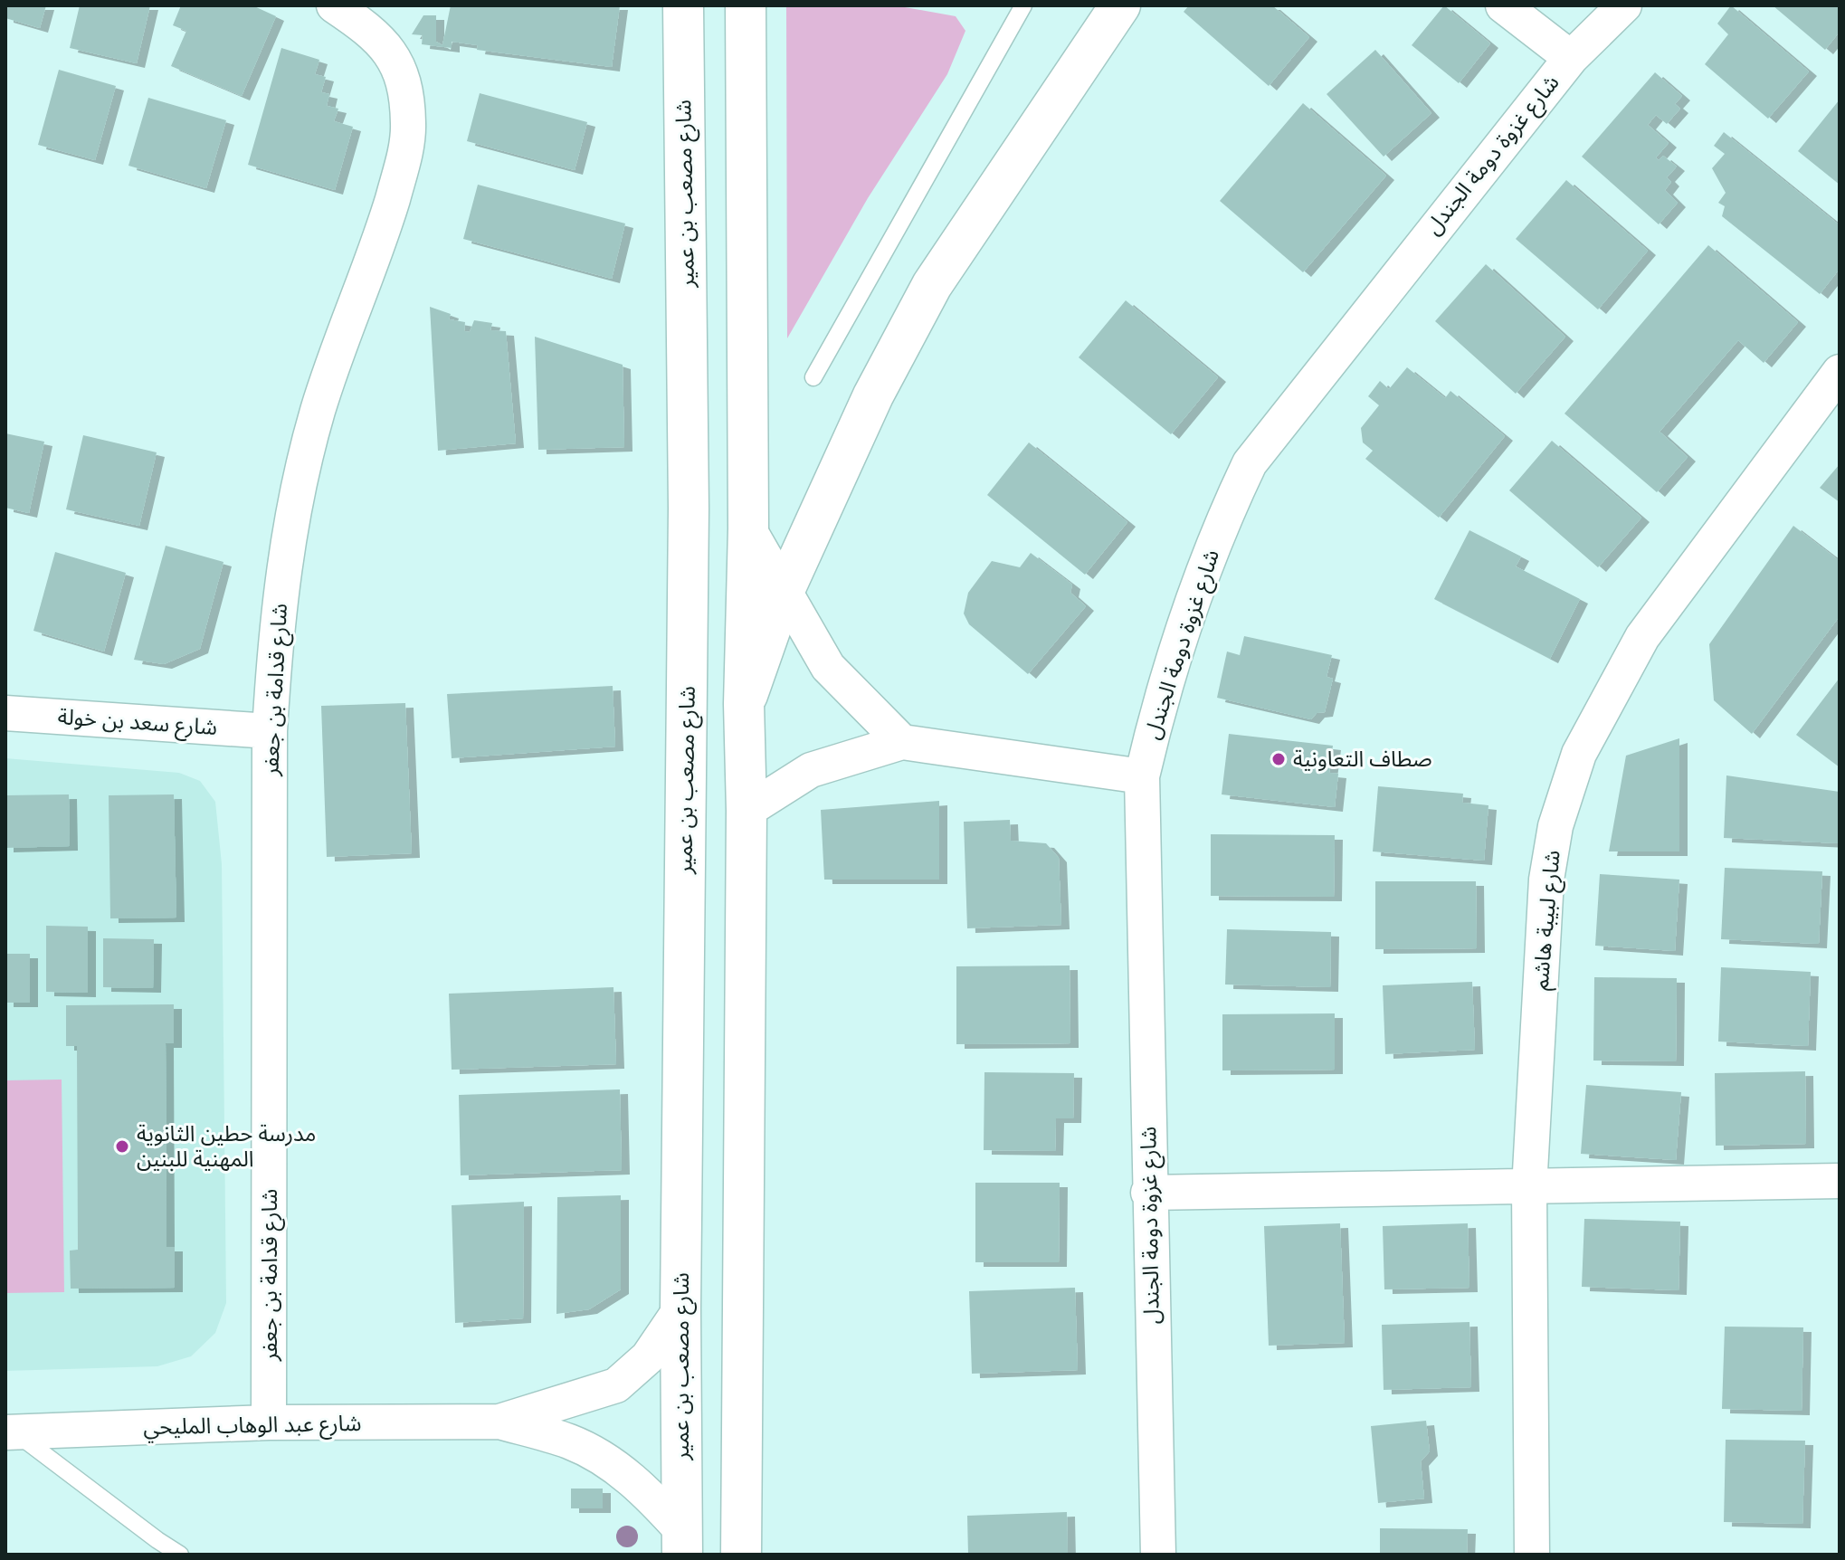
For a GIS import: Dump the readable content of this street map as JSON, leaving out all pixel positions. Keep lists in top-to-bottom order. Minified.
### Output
{"streets":{"main road":["شارع مصعب بن عمير"],"street":["شارع غزوة دومة الجندل","شارع قدامة بن جعفر","شارع سعد بن خولة","شارع لبيبة هاشم","شارع عبد الوهاب المليحي"]},"crossings":[["شارع مصعب بن عمير","شارع عبد الوهاب المليحي"],["شارع قدامة بن جعفر","شارع سعد بن خولة"],["شارع قدامة بن جعفر","شارع عبد الوهاب المليحي"]],"places":["صطاف التعاونية","مدرسة حطين الثانوية المهنية للبنين"]}
